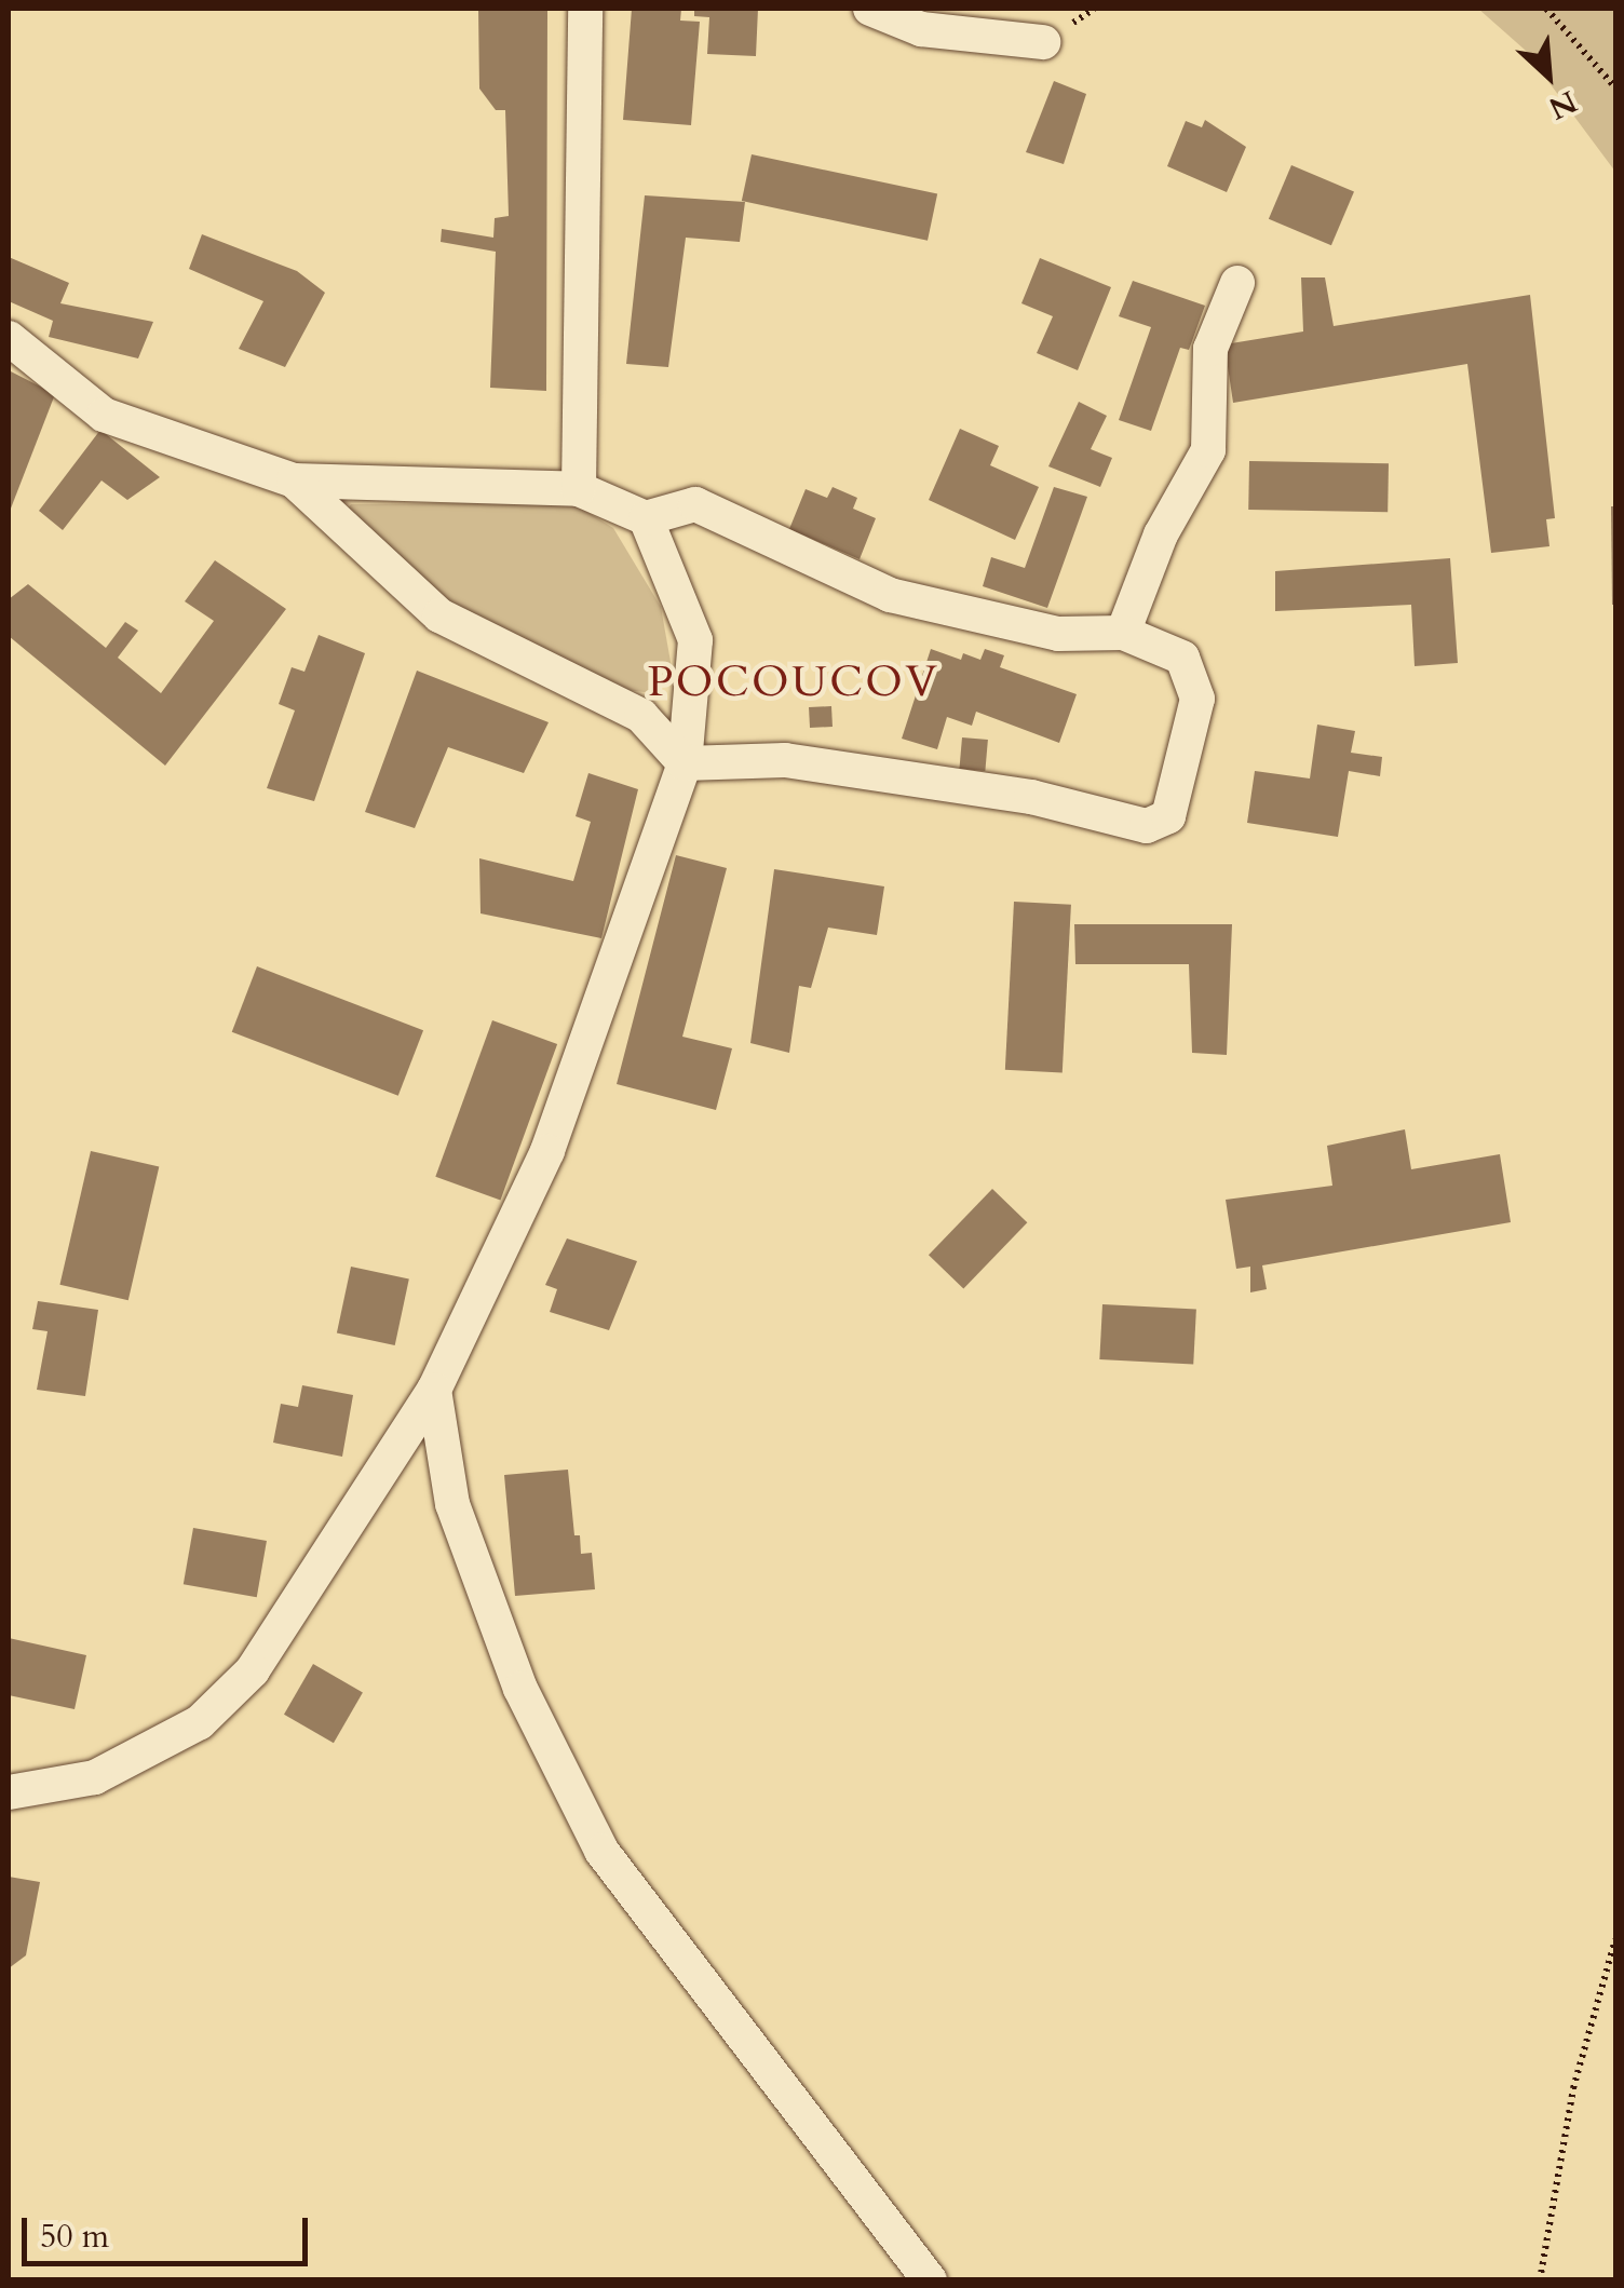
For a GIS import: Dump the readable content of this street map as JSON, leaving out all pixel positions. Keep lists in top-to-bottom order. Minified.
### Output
{"districts":["POCOUCOV"],"scale_bar":"50 m","north":"bottom right"}
